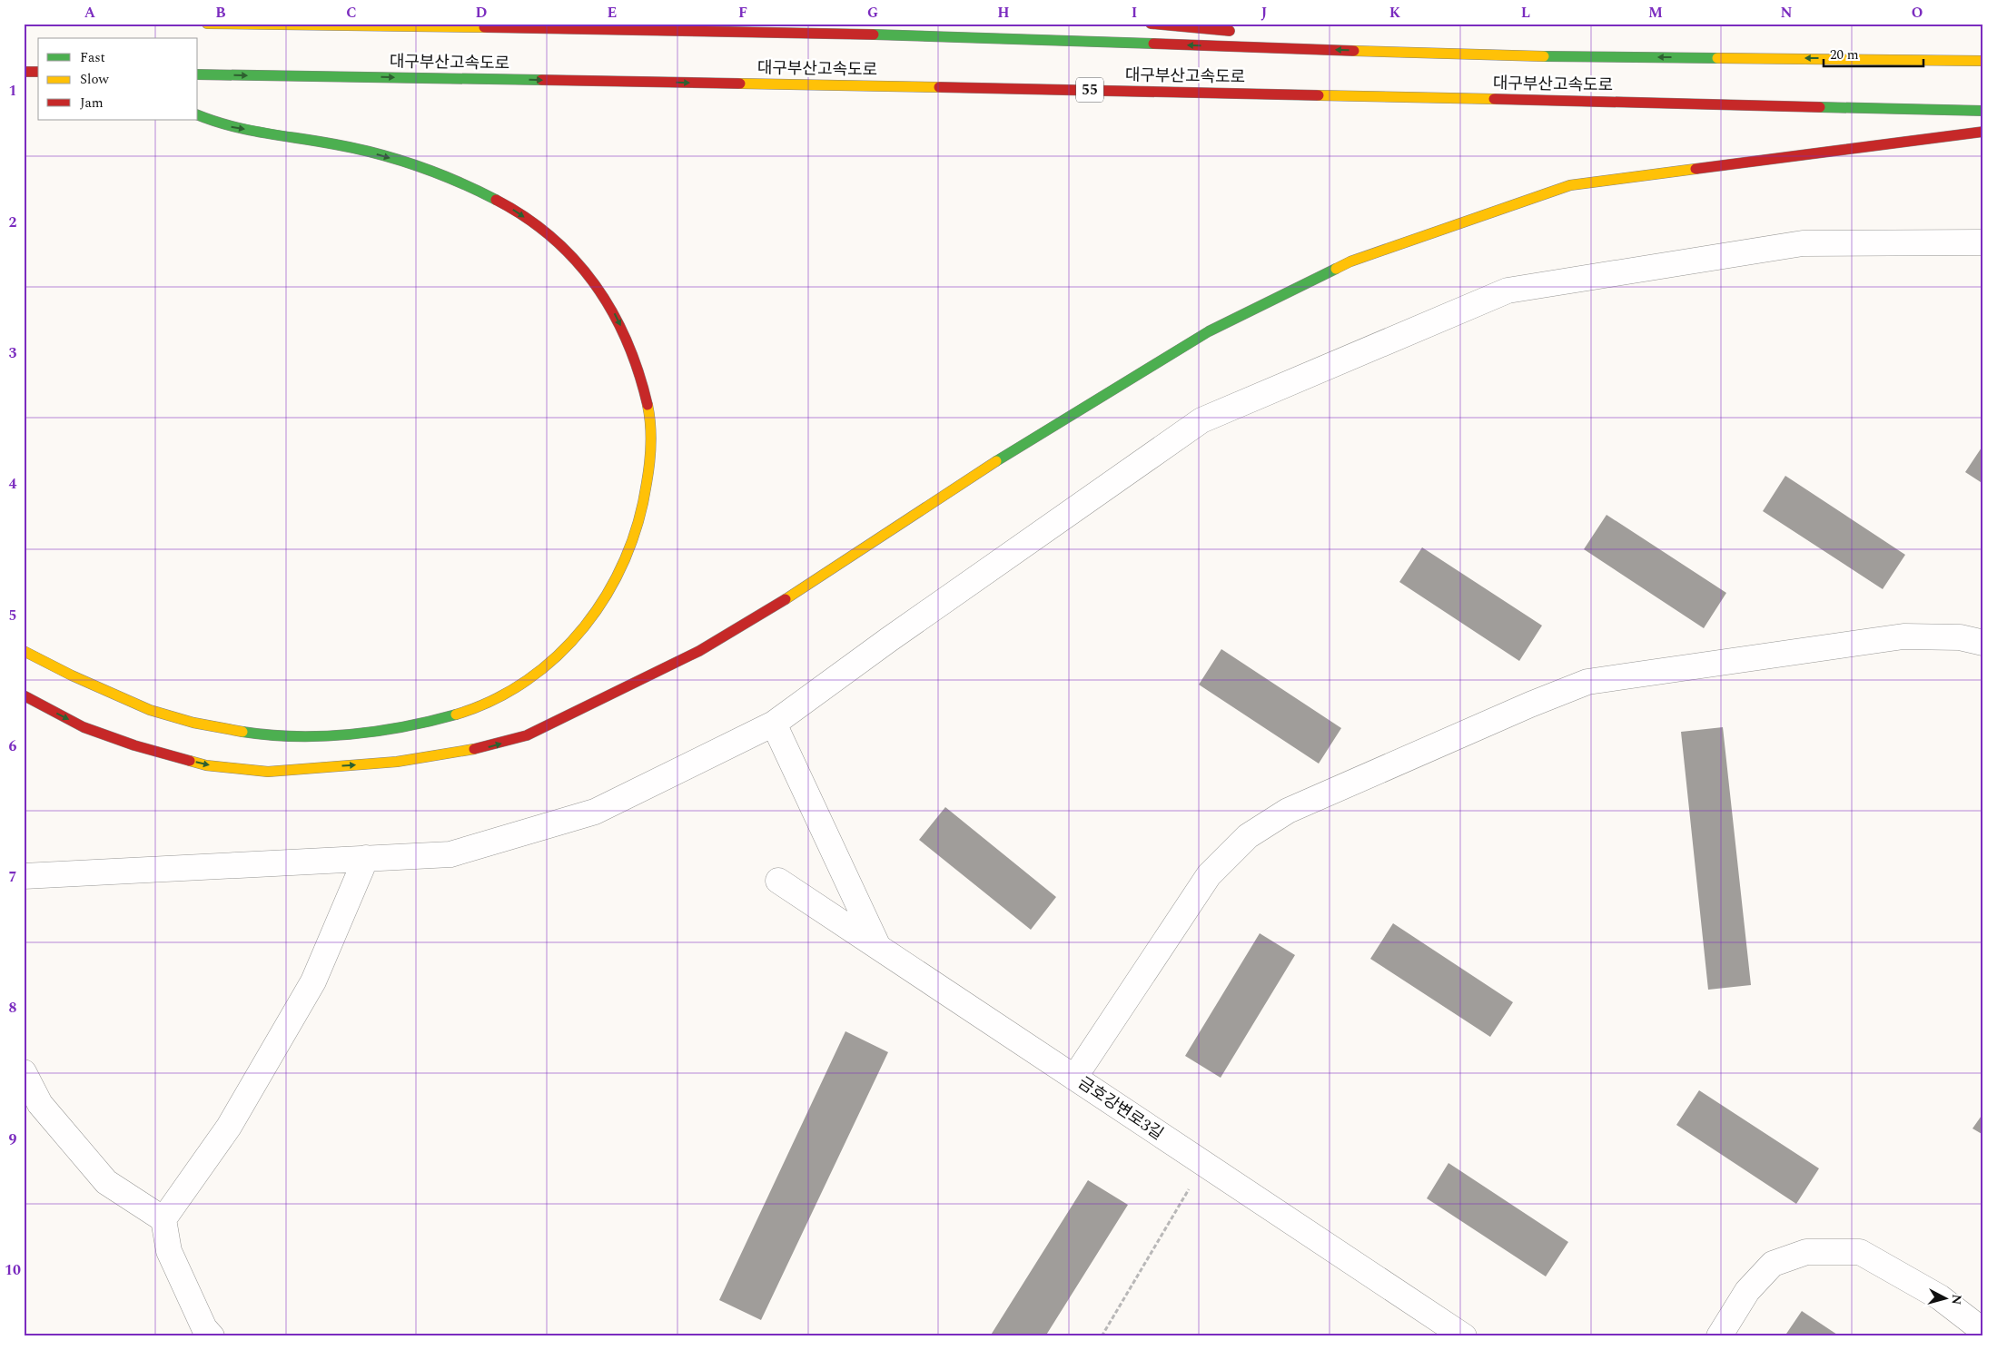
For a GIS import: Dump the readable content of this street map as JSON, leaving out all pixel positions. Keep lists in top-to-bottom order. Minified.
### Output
{"streets":{"highway":["대구부산고속도로","55"],"street":["금호강변로3길"]},"legend":["Fast","Slow","Jam"],"scale_bar":"20 m","north":"right","grid":{"columns":["A","B","C","D","E","F","G","H","I","J","K","L","M","N","O"],"rows":["1","2","3","4","5","6","7","8","9","10"]}}
